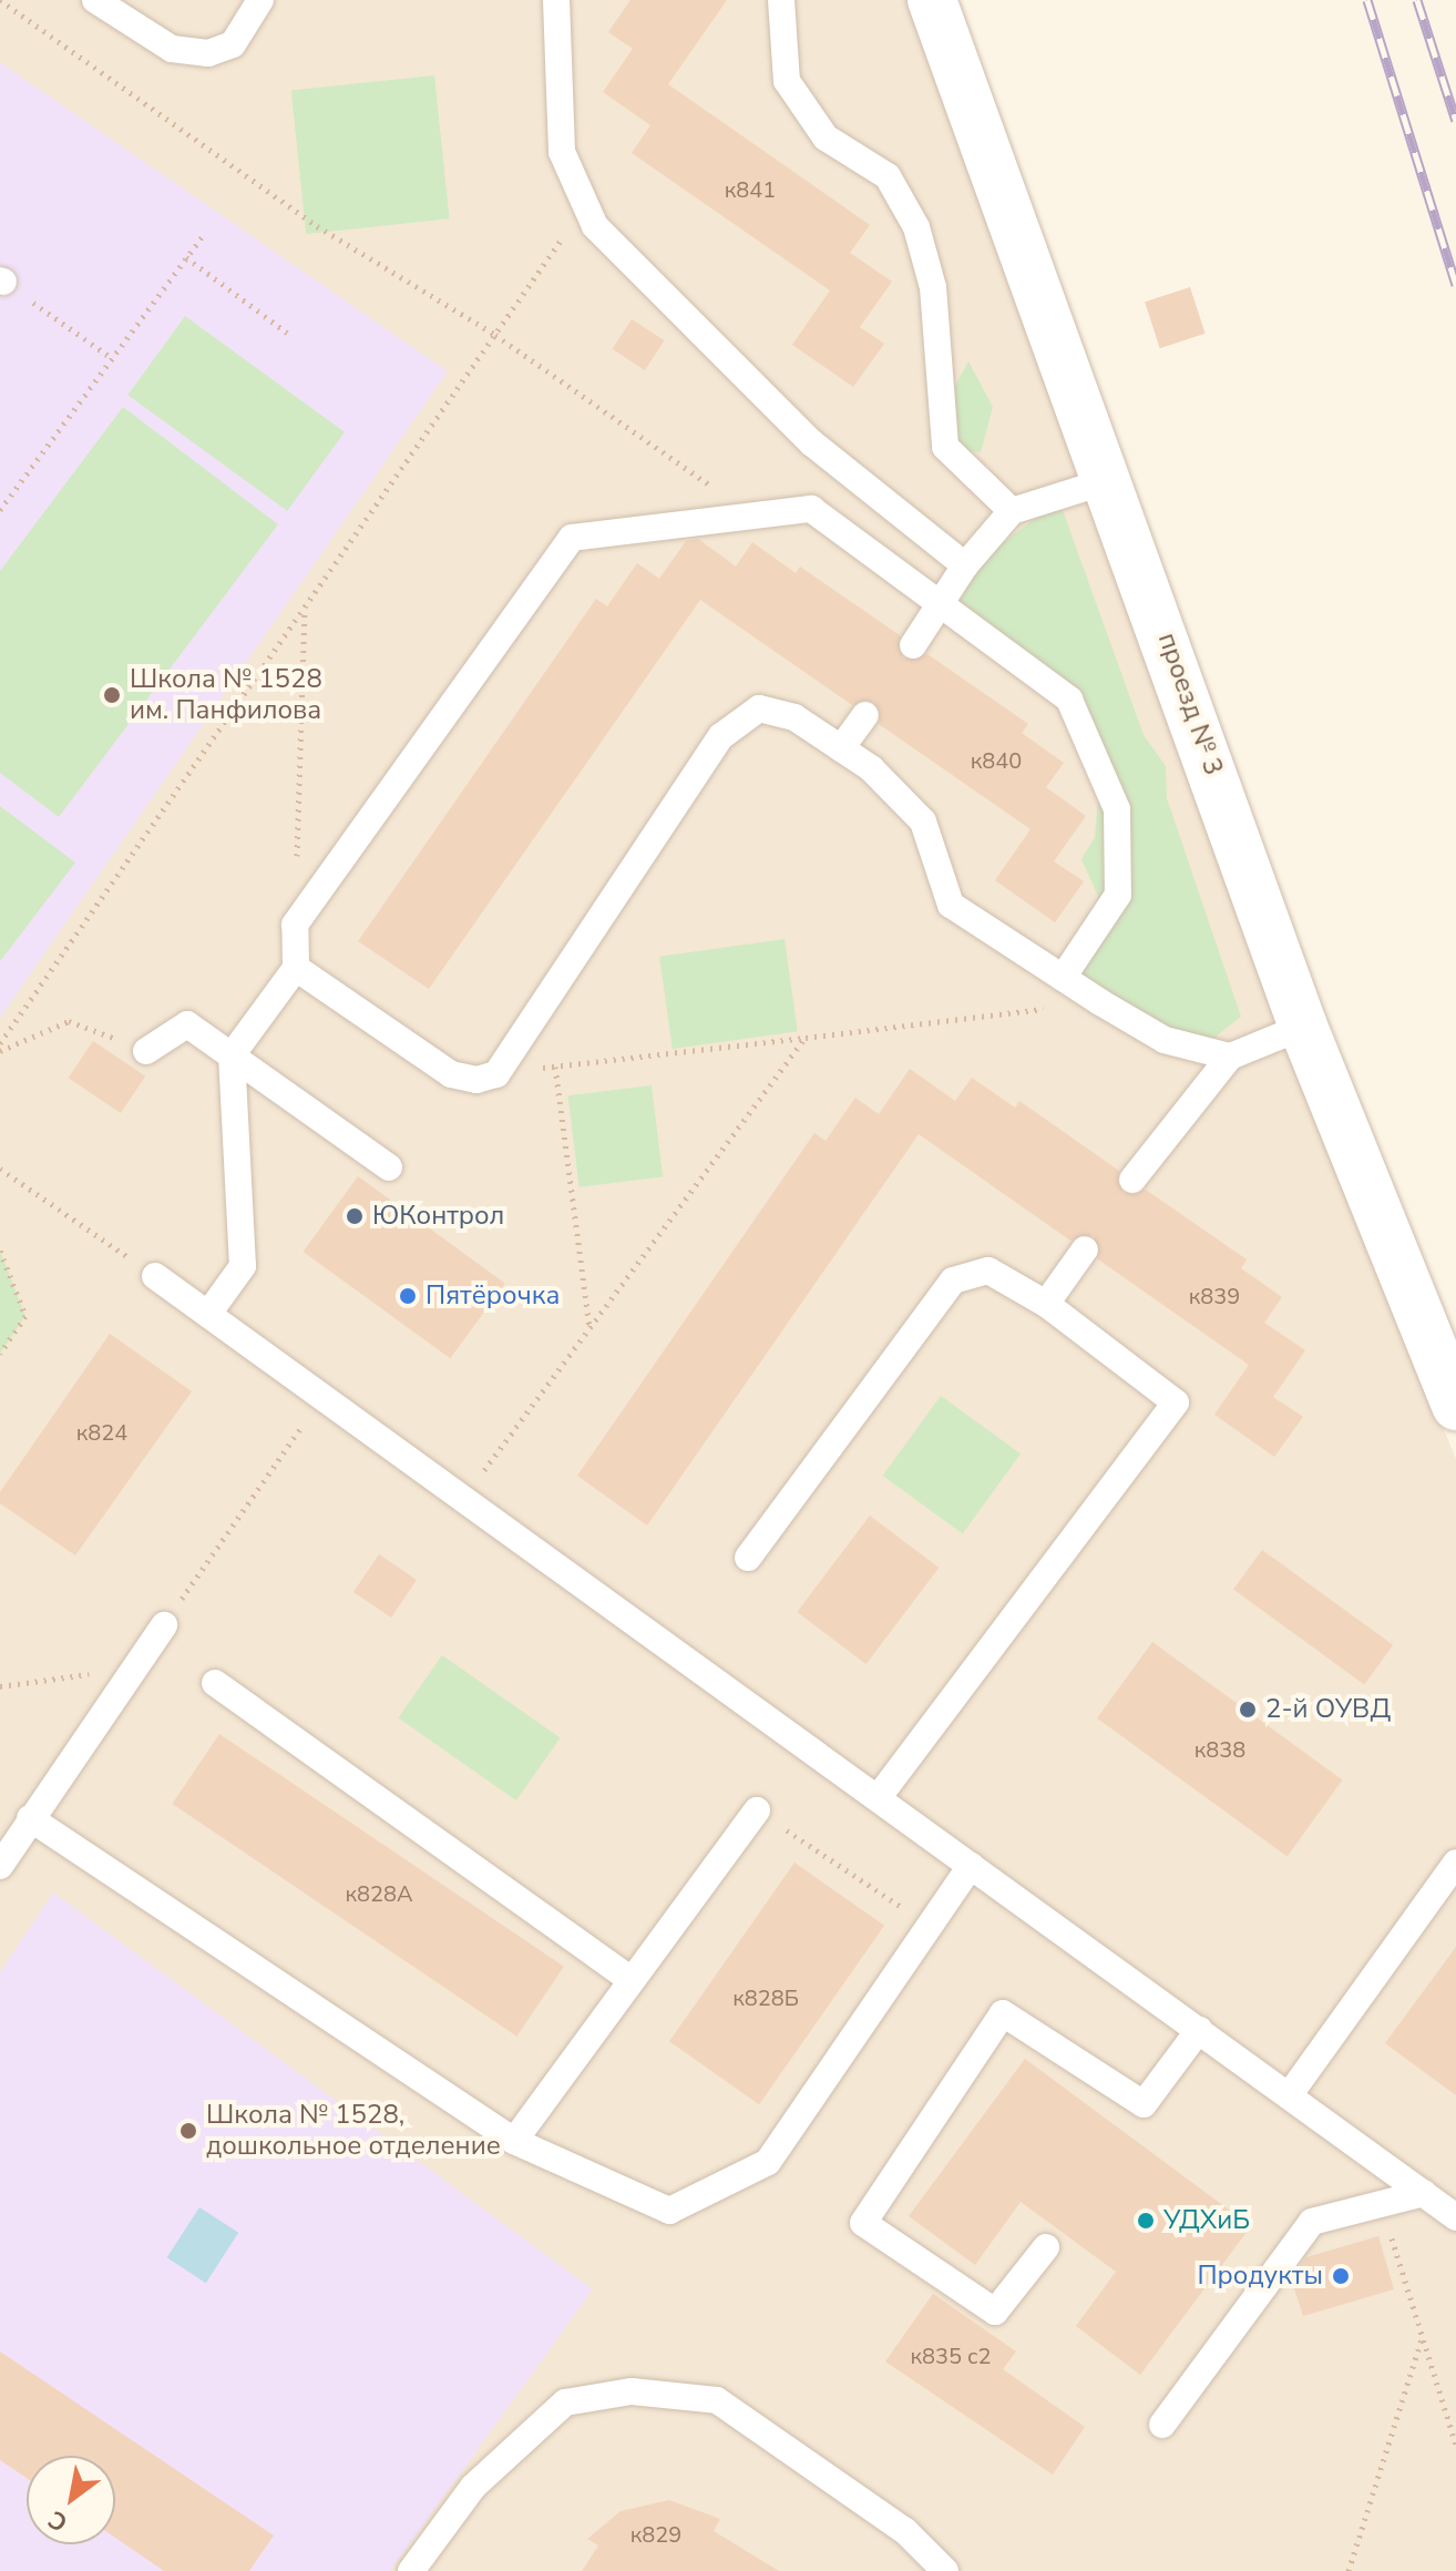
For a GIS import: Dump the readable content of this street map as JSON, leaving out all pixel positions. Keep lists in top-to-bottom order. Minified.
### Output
{"streets":{"street":["проезд № 3"]},"places":["Школа № 1528 им. Панфилова","ЮКонтрол","Пятёрочка","2-й ОУВД","Школа № 1528, дошкольное отделение","УДХиБ","Продукты"],"house_numbers":["к841","к840","к839","к824","к838","к828А","к828Б","к835 с2","к829"],"north":"bottom left"}
